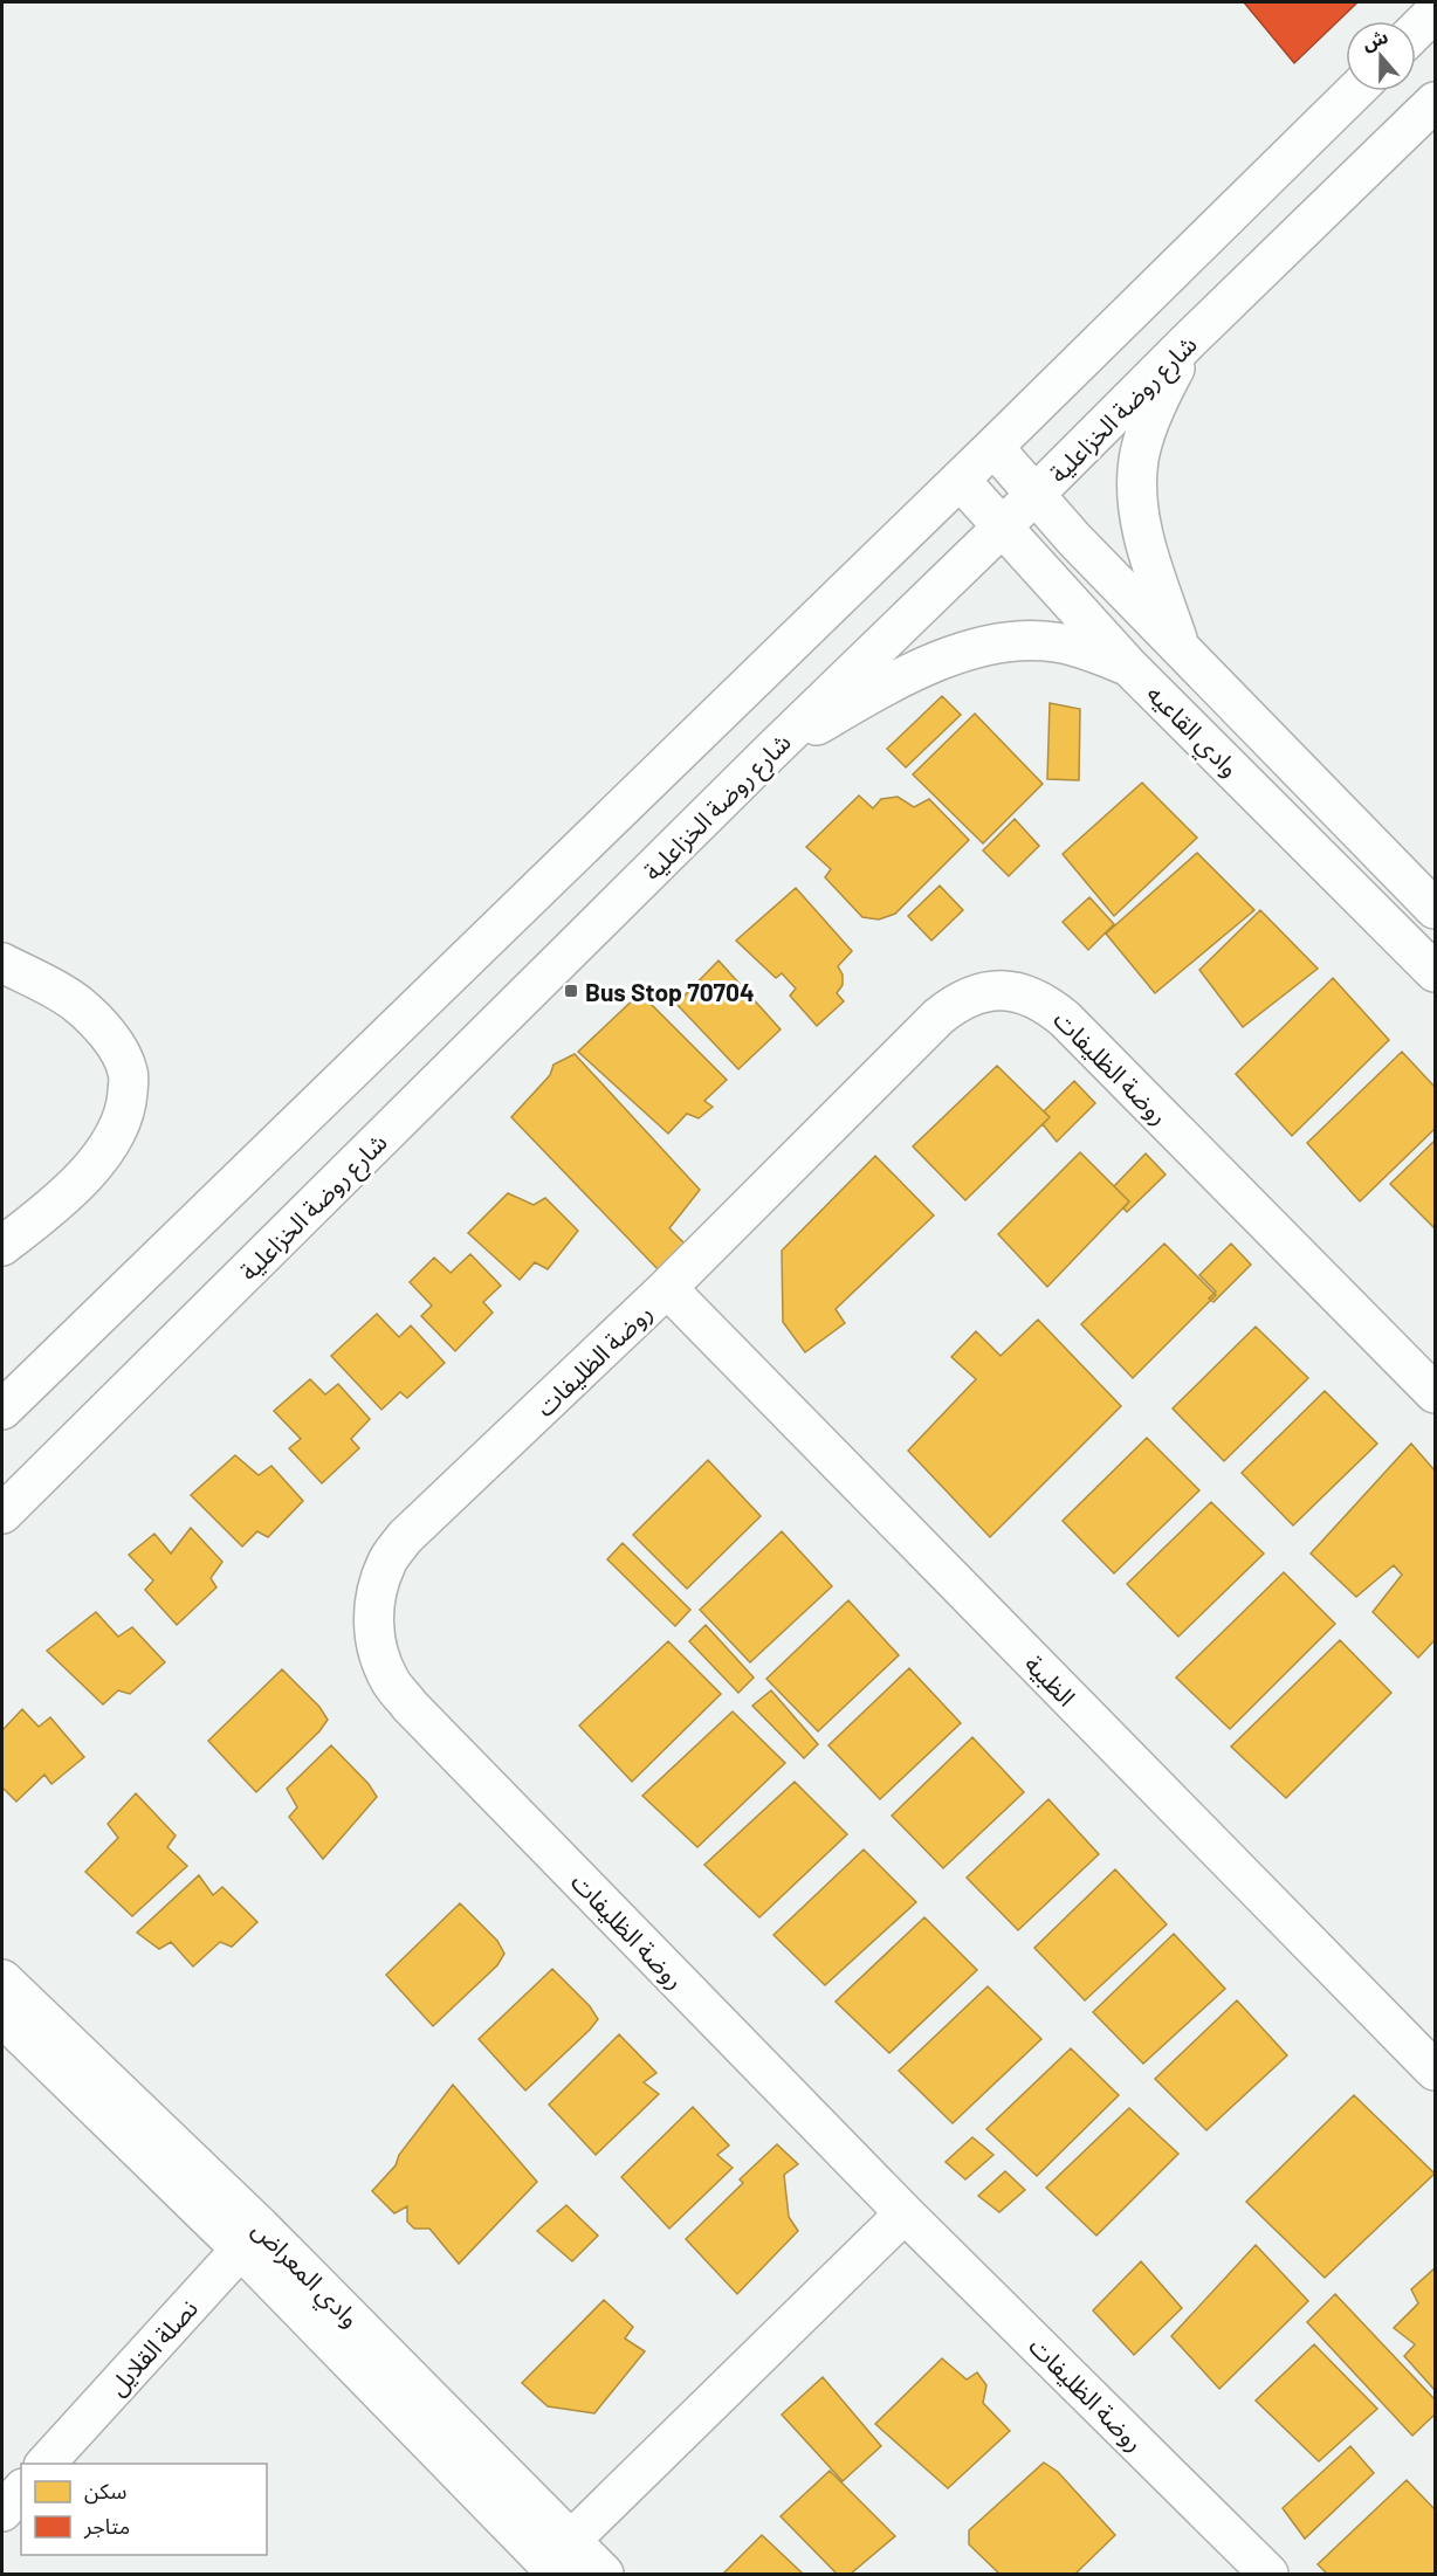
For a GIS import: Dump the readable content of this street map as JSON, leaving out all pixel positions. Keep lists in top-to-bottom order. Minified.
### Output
{"streets":{"street":["شارع روضة الخزاعلية","وادي القاعيه","روضة الظليفات","الظبية","وادي المعراض","نصلة القلايل"]},"crossings":[["شارع روضة الخزاعلية","وادي القاعيه"],["روضة الظليفات","الظبية"],["وادي المعراض","نصلة القلايل"]],"places":{"transit":["Bus Stop 70704"]},"legend":["سكن","متاجر"],"north":"top"}
